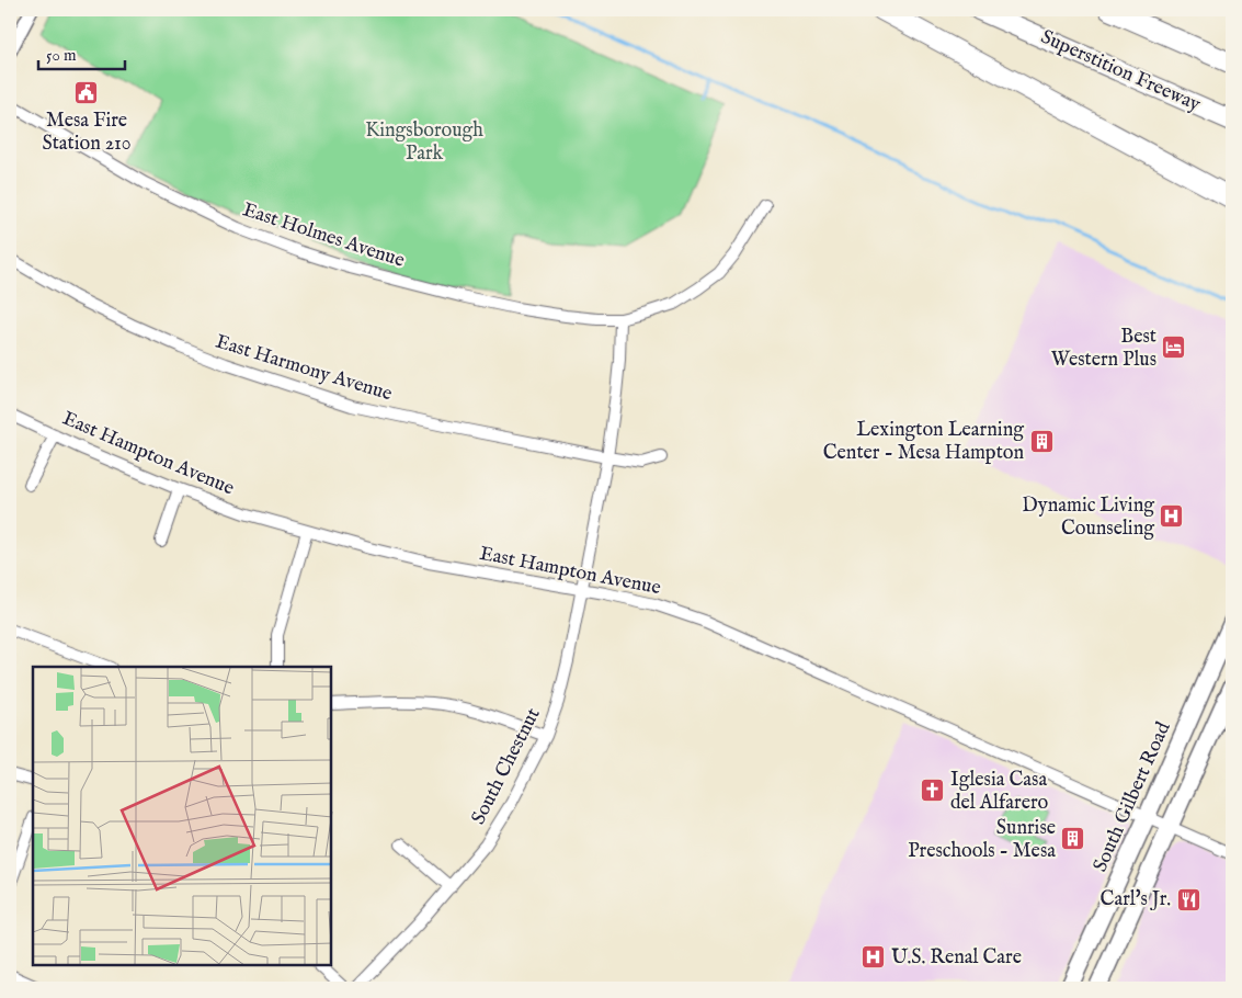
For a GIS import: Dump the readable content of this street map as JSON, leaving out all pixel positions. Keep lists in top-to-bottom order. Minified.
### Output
{"streets":{"highway":["Superstition Freeway"],"main road":["South Gilbert Road"],"street":["East Holmes Avenue","East Harmony Avenue","East Hampton Avenue","South Chestnut"]},"crossings":[["East Holmes Avenue","South Chestnut"],["East Harmony Avenue","South Chestnut"],["East Hampton Avenue","South Chestnut"],["East Hampton Avenue","South Gilbert Road"]],"parks":["Kingsborough Park"],"places":{"public building":["Mesa Fire Station 210"],"hotel":["Best Western Plus"],"building":["Lexington Learning Center - Mesa Hampton","Sunrise Preschools - Mesa"],"hospital":["Dynamic Living Counseling","U.S. Renal Care"],"church":["Iglesia Casa del Alfarero"],"restaurant":["Carl's Jr."]},"scale_bar":"50 m"}
